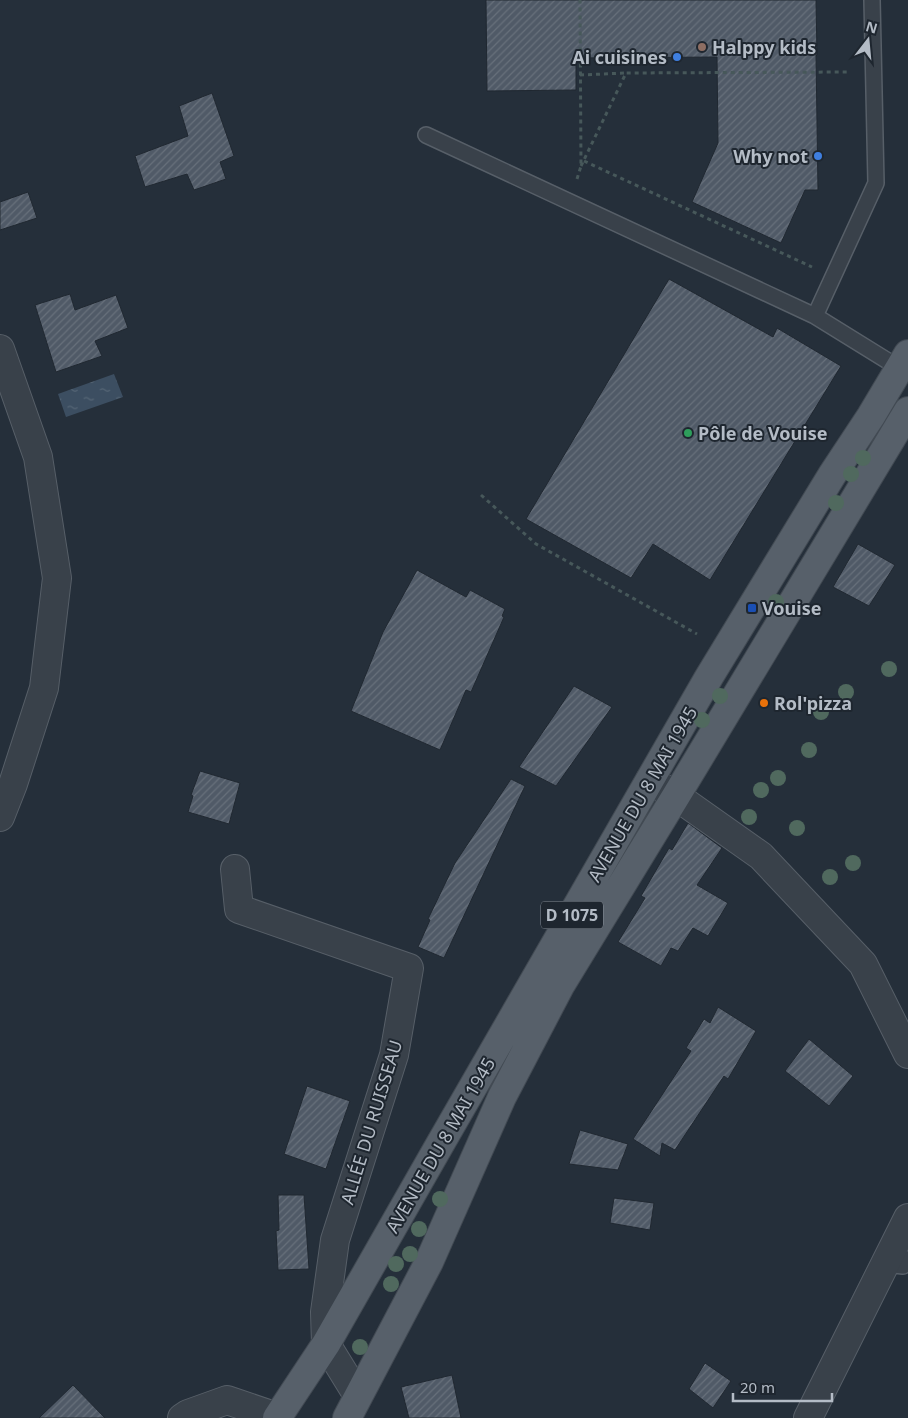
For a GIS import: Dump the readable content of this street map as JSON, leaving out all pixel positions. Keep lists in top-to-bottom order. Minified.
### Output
{"streets":{"main road":["AVENUE DU 8 MAI 1945","D 1075"],"street":["ALLÉE DU RUISSEAU"]},"crossings":[["AVENUE DU 8 MAI 1945","ALLÉE DU RUISSEAU"]],"places":{"other":["Halppy kids","Ai cuisines","Why not","Pôle de Vouise","Rol'pizza"],"transit":["Vouise"]},"scale_bar":"20 m","north":"top"}
